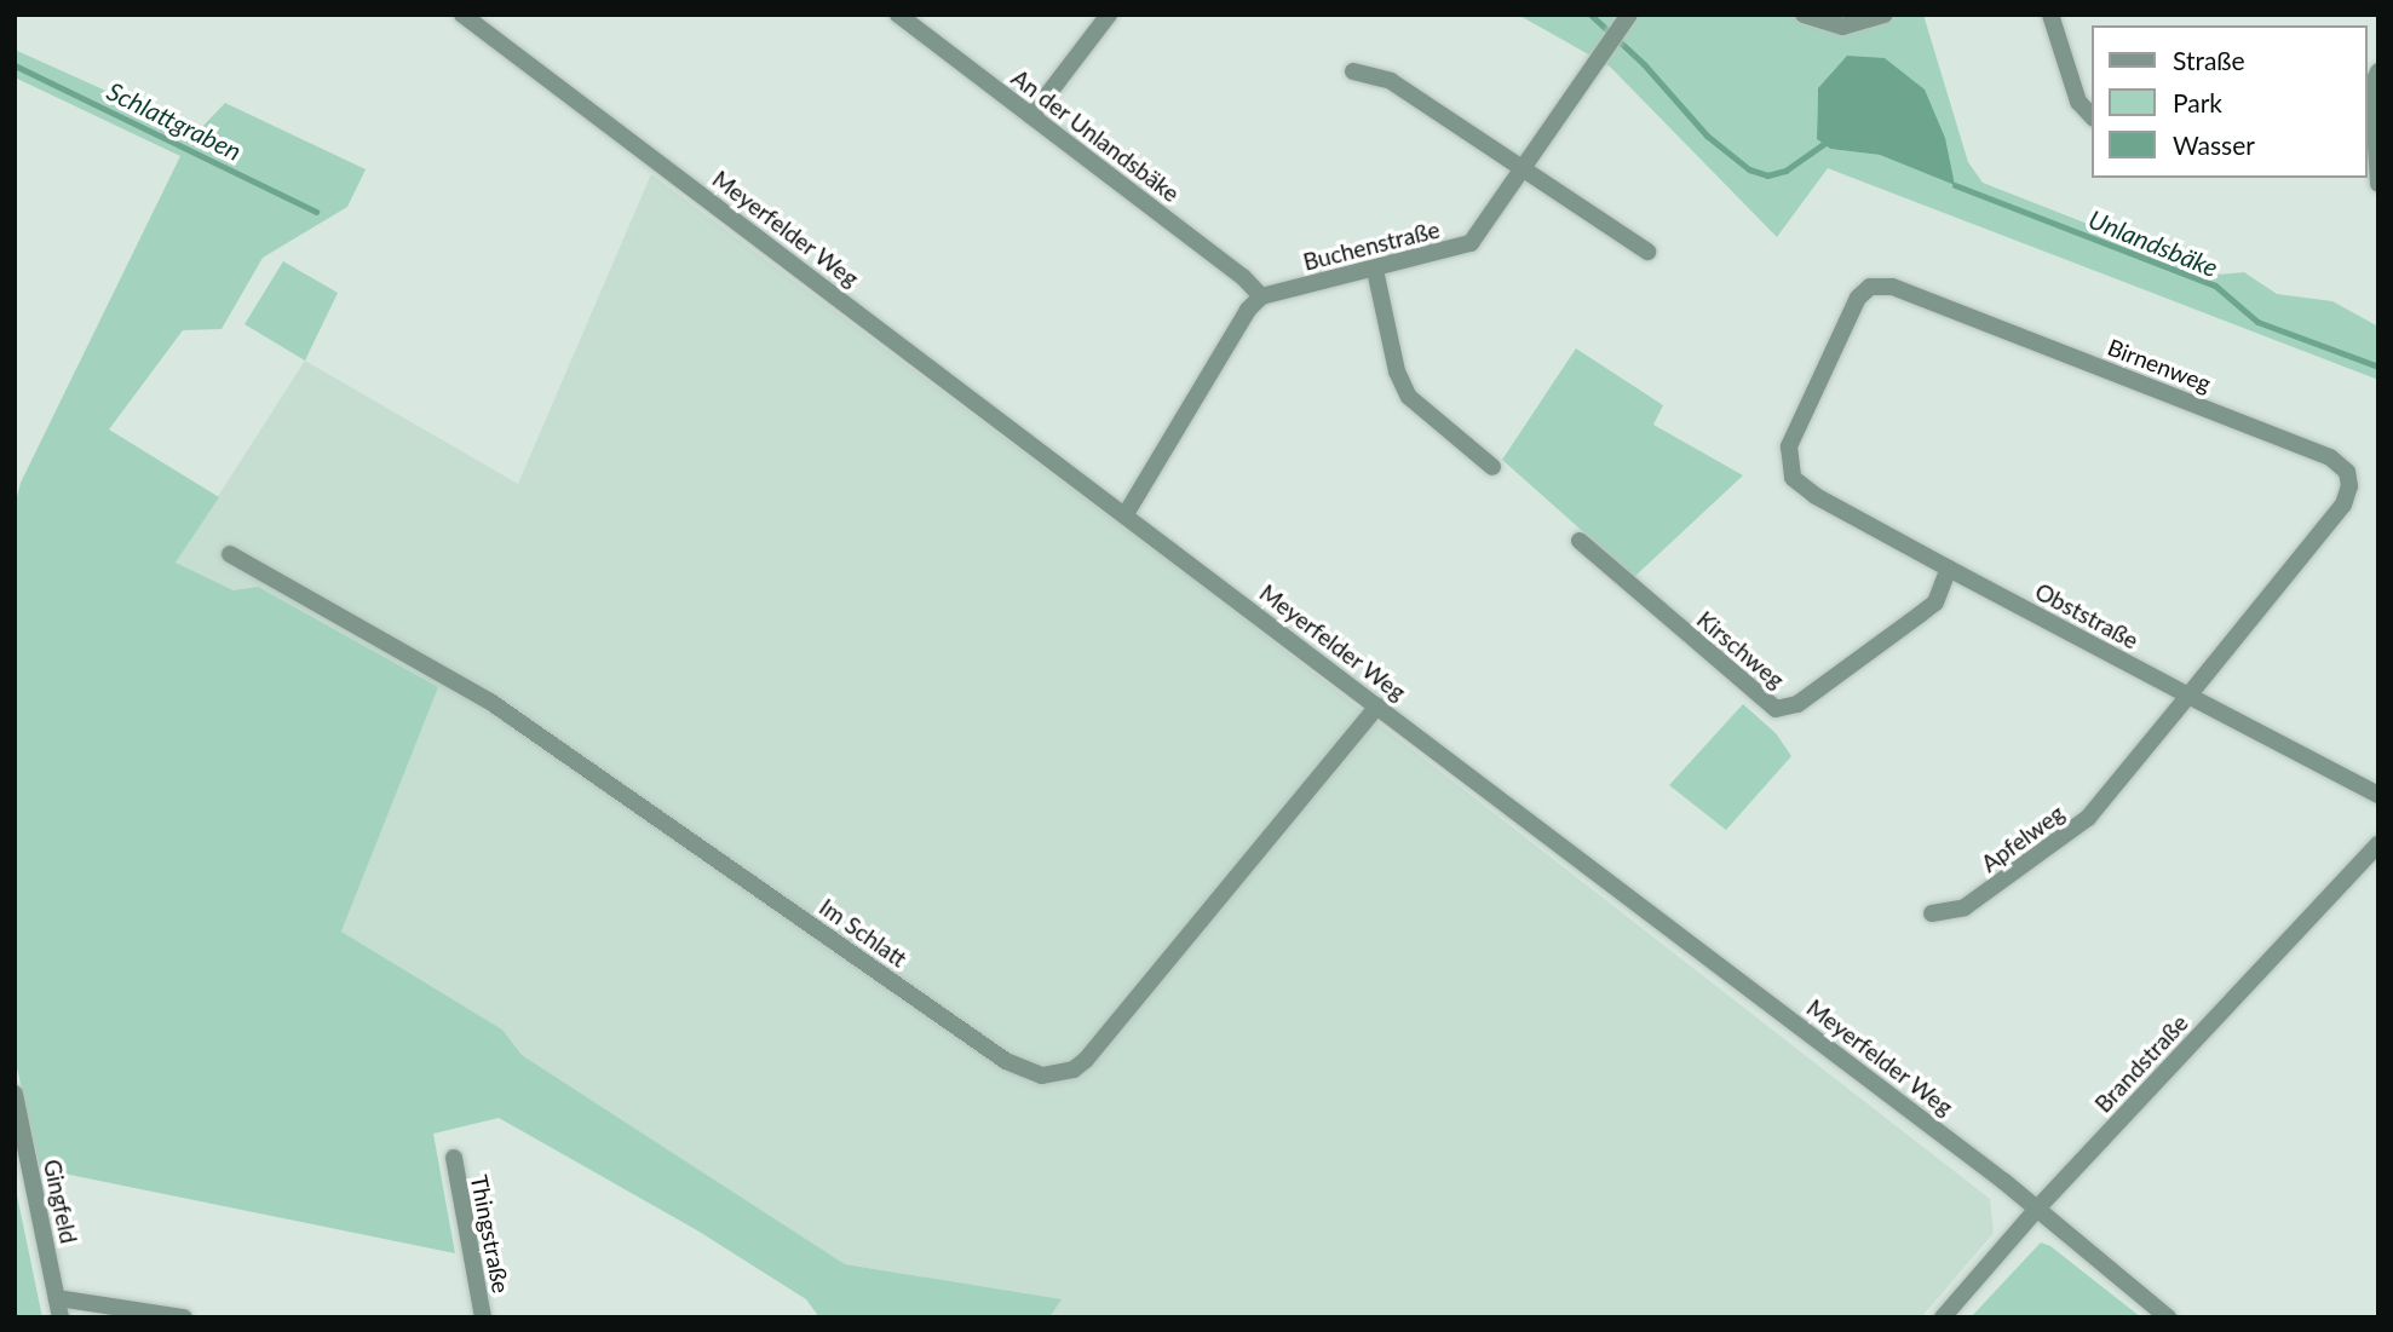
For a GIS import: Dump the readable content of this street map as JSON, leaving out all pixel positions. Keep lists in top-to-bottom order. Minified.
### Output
{"streets":{"street":["An der Unlandsbäke","Meyerfelder Weg","Buchenstraße","Birnenweg","Obststraße","Kirschweg","Apfelweg","Im Schlatt","Brandstraße","Gingfeld","Thingstraße"]},"crossings":[["An der Unlandsbäke","Buchenstraße"],["Meyerfelder Weg","Im Schlatt"],["Meyerfelder Weg","Brandstraße"],["Birnenweg","Obststraße"],["Birnenweg","Apfelweg"],["Obststraße","Kirschweg"],["Obststraße","Apfelweg"]],"water":["Schlattgraben","Unlandsbäke"],"legend":["Straße","Park","Wasser"]}
